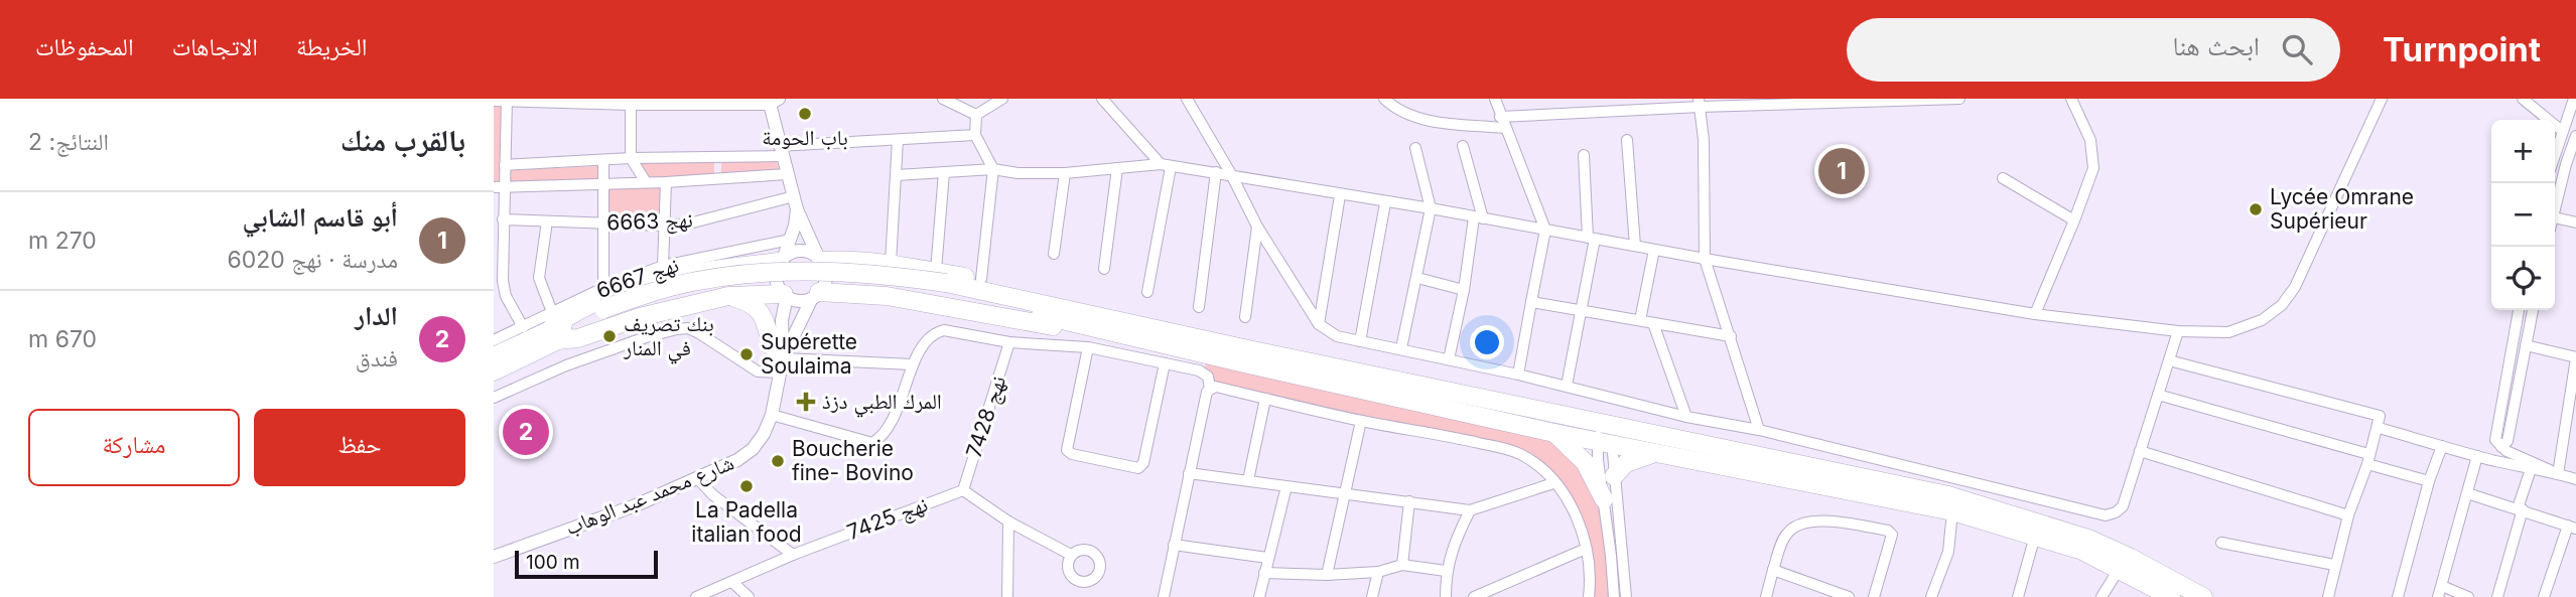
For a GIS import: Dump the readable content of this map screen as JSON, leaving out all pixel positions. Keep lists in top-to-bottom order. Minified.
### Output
{"streets":{"street":["نهج 6663","نهج 6667","نهج 7428","شارع محمد عبد الوهاب","نهج 7425"]},"crossings":[["نهج 7428","نهج 7425"]],"places":{"other":["باب الحومة","Lycée Omrane Supérieur","بنك تصريف في المنار","Supérette Soulaima","Boucherie fine- Bovino","La Padella italian food"],"health":["المرك الطبي دزذ"]},"scale_bar":"100 m","page":{"header":"Turnpoint","search":"ابحث هنا","nav":["الخريطة","الاتجاهات","المحفوظات"],"heading":["بالقرب منك","النتائج: 2"],"map_buttons":["+","−"],"pins":["1","2"],"list":[{"mark":"1","name":"أبو قاسم الشابي","note":"مدرسة · نهج 6020","value":"270 m"},{"mark":"2","name":"الدار","note":"فندق","value":"670 m"}],"buttons":["حفظ","مشاركة"],"scale":"100 m"}}
